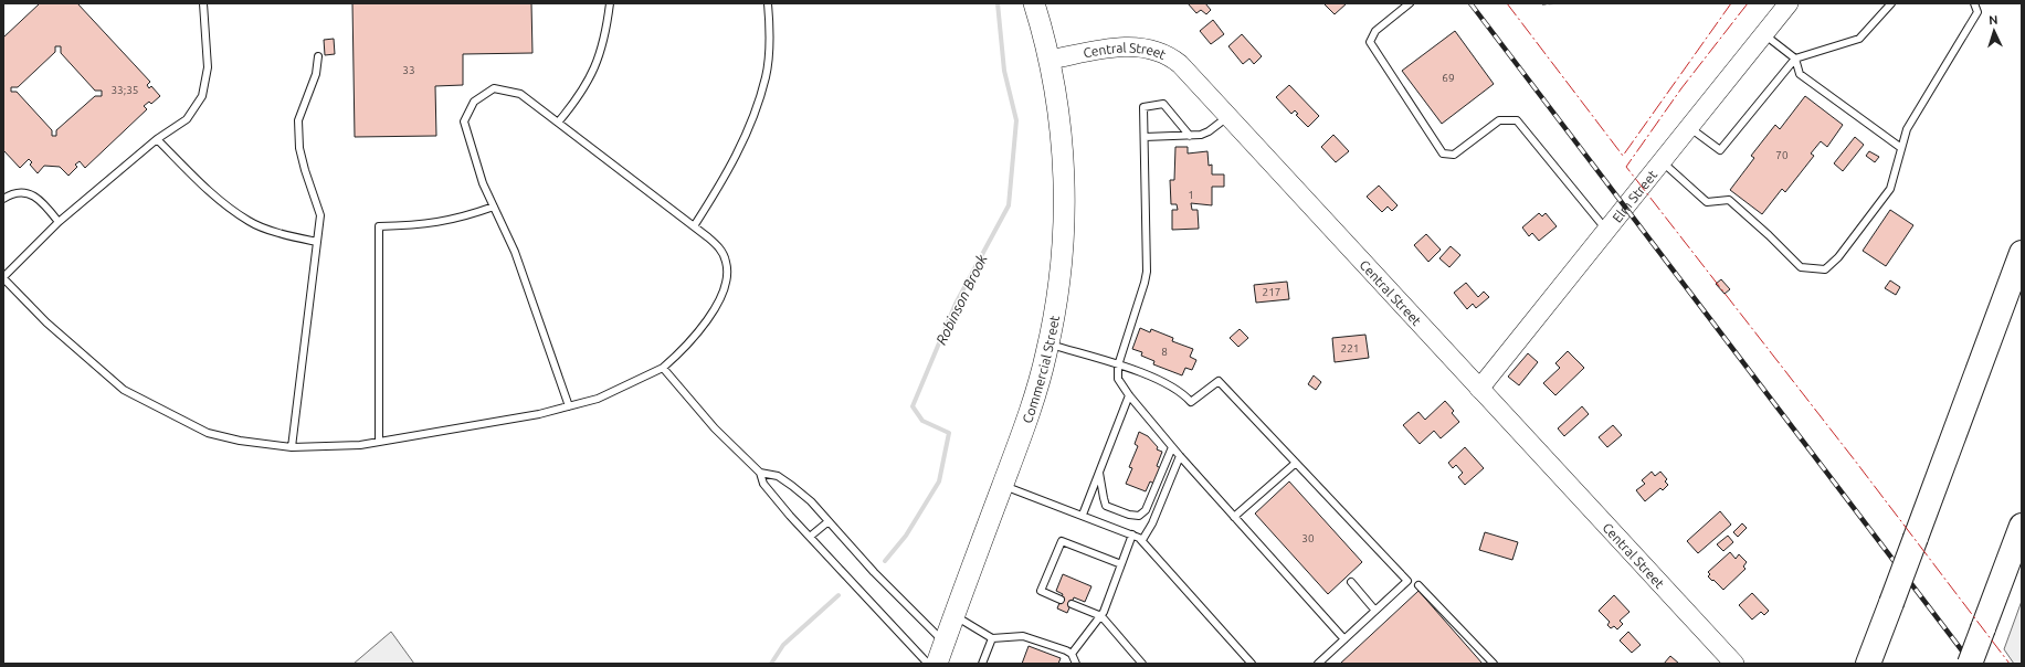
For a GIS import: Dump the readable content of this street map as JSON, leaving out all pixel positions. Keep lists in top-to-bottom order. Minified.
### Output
{"streets":{"main road":["Central Street","Elm Street","Commercial Street"]},"crossings":[["Central Street","Elm Street"],["Central Street","Commercial Street"]],"water":["Robinson Brook"],"house_numbers":["33","69","33;35","70","1","217","221","8","30"],"north":"top"}
